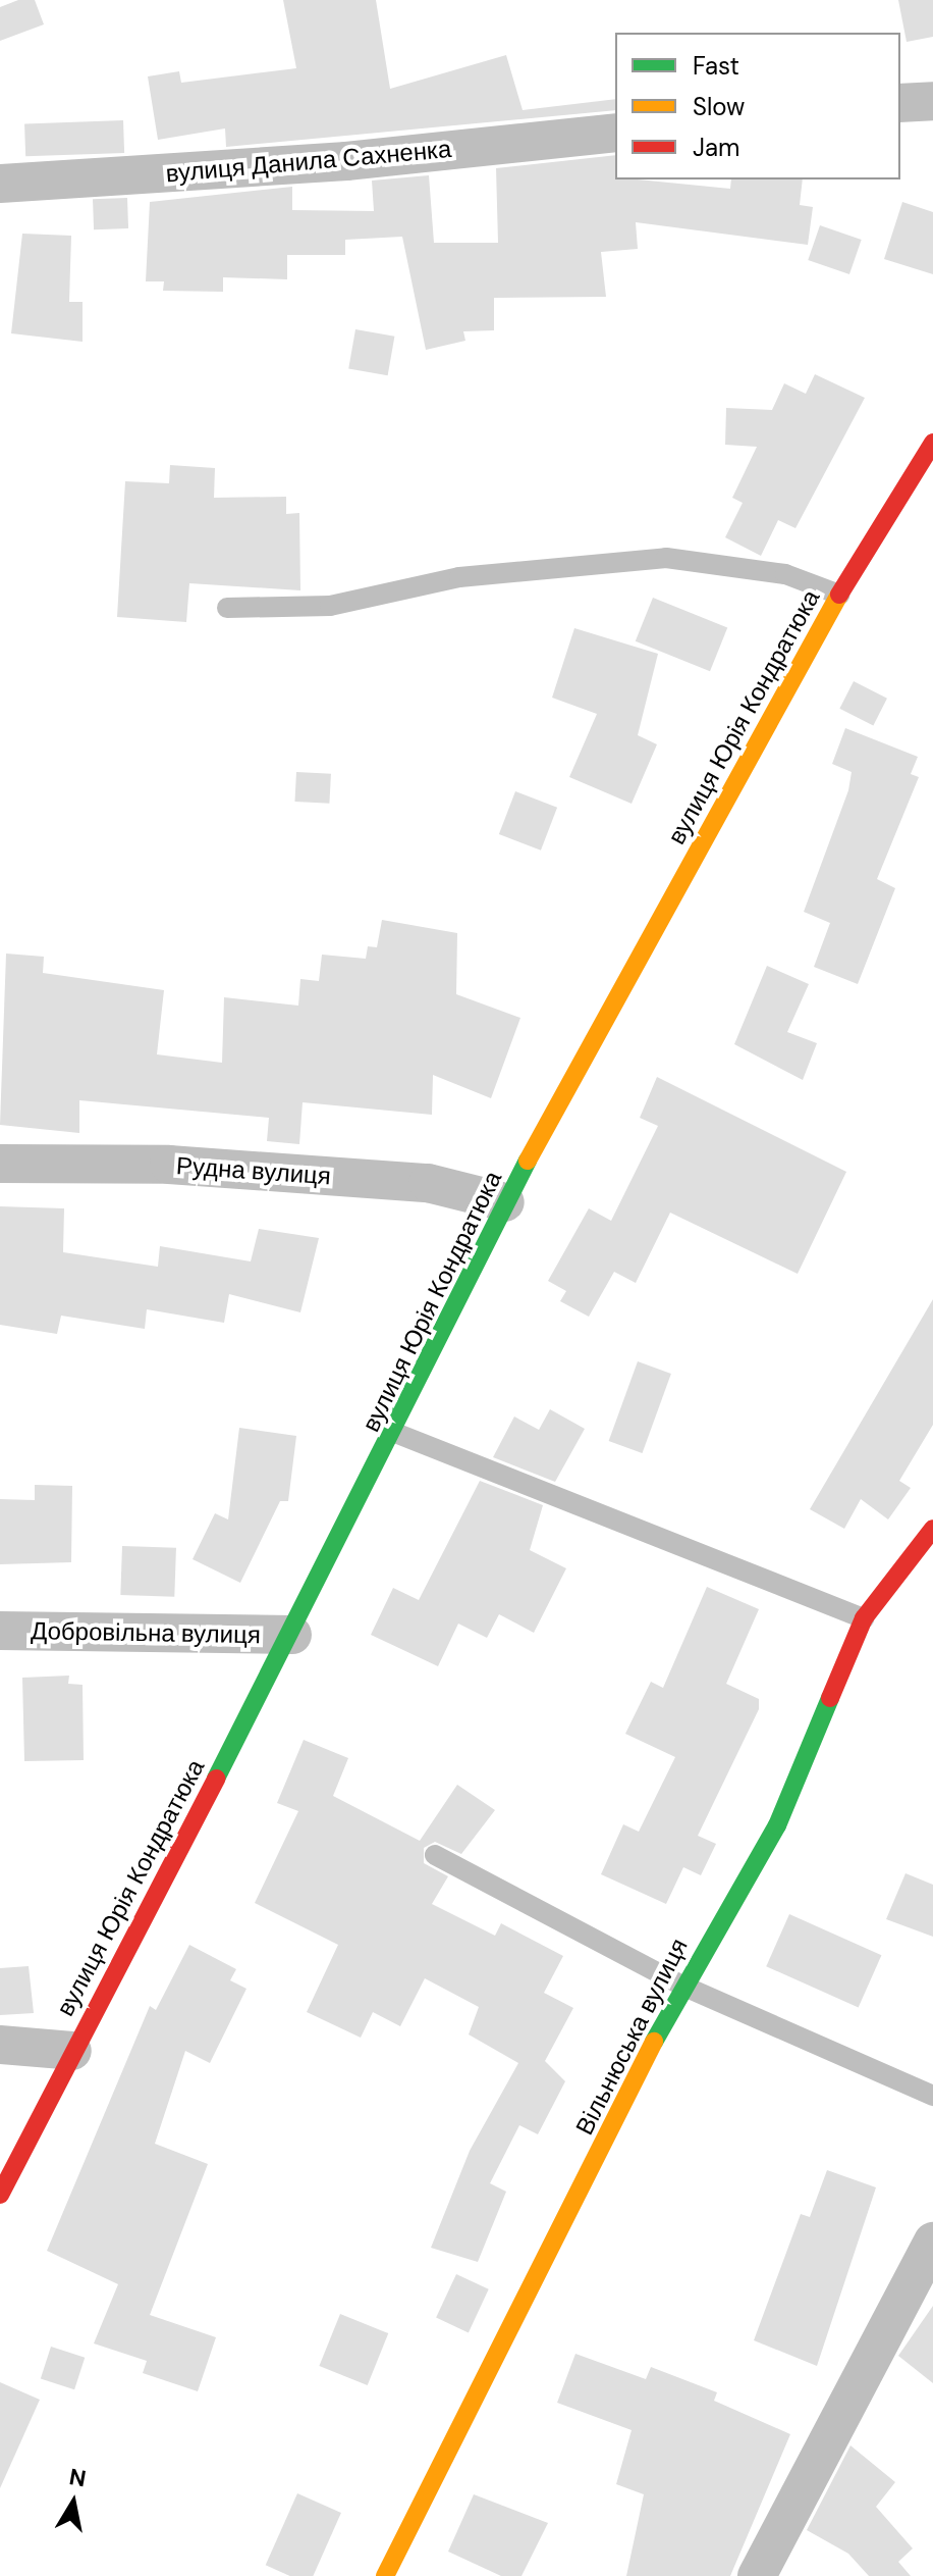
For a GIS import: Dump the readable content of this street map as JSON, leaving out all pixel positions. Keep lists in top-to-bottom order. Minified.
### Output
{"streets":{"street":["вулиця Данила Сахненка","вулиця Юрія Кондратюка","Рудна вулиця","Добровільна вулиця","Вільнюська вулиця"]},"crossings":[["вулиця Юрія Кондратюка","Рудна вулиця"],["вулиця Юрія Кондратюка","Добровільна вулиця"]],"legend":["Fast","Slow","Jam"],"north":"top"}
